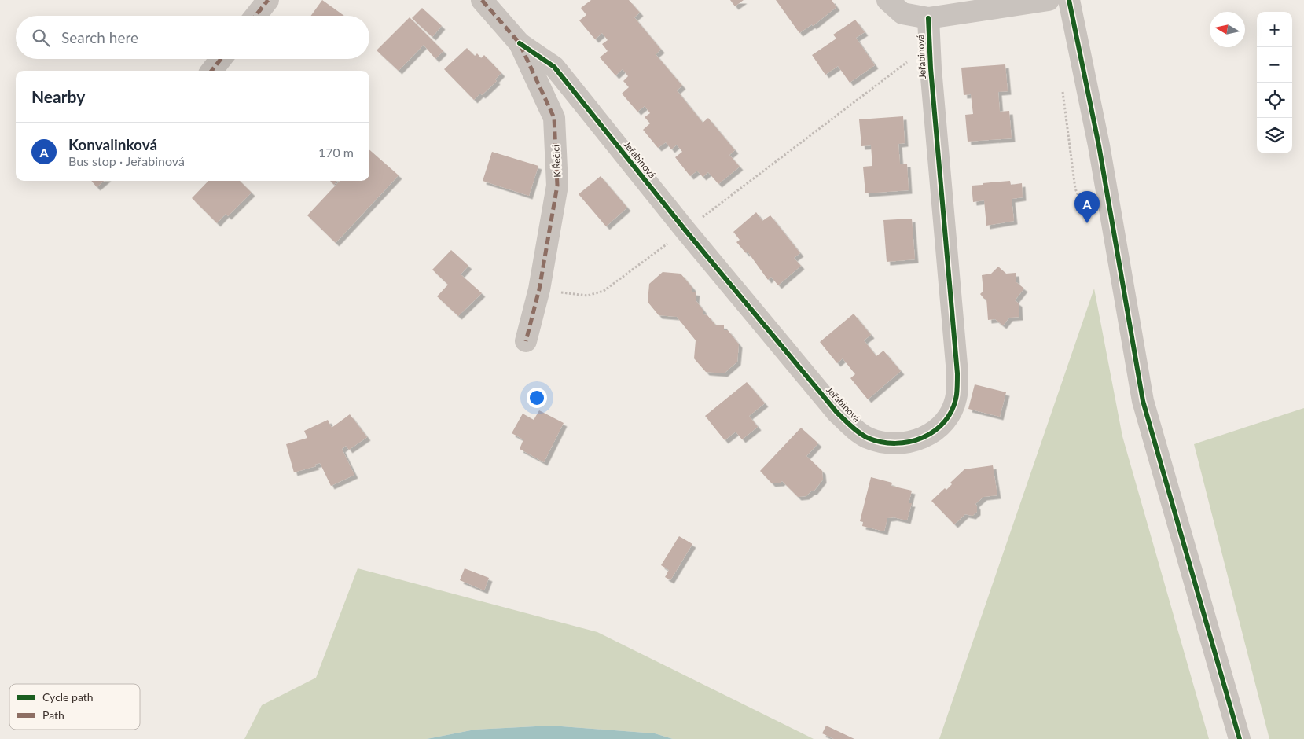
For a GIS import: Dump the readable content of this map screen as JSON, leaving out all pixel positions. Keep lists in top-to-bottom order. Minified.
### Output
{"streets":{"street":["Jeřabinová","K Řečici"]},"crossings":[["Jeřabinová","K Řečici"]],"legend":["Cycle path","Path"],"north":"left","page":{"map_buttons":["+","−"],"search":"Search here","heading":"Nearby","list":[{"mark":"A","name":"Konvalinková","note":"Bus stop · Jeřabinová","value":"170 m"}],"pins":"A"}}
